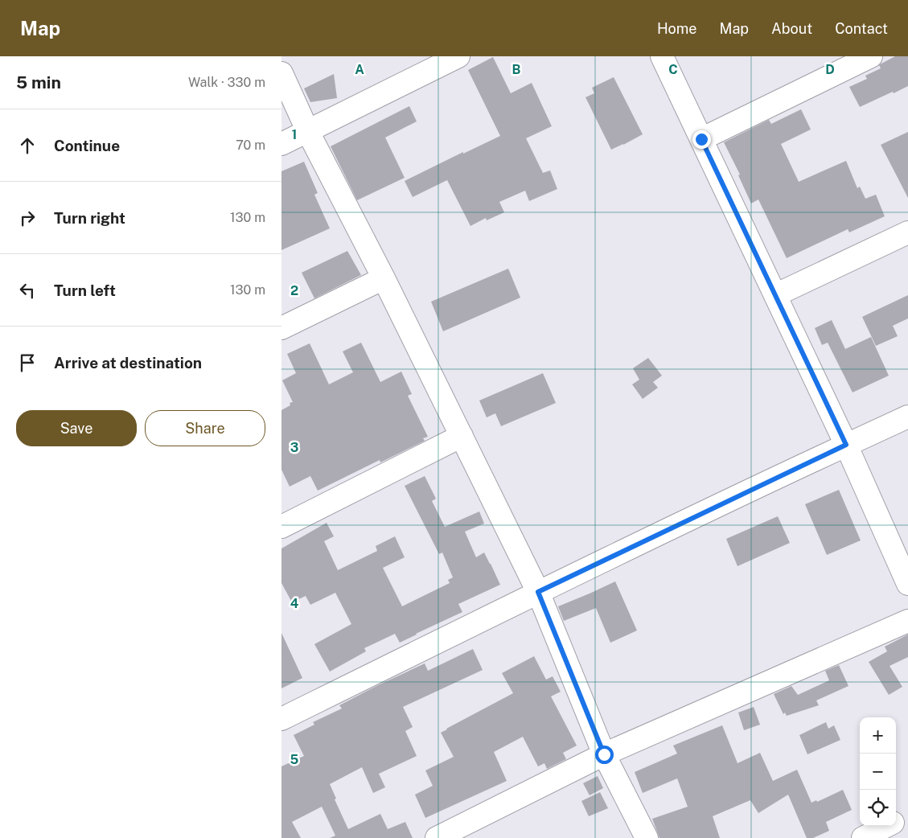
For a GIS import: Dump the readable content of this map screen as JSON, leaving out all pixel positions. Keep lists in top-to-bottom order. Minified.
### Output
{"page":{"header":"Map","nav":["Home","Map","About","Contact"],"heading":["5 min","Walk · 330 m"],"list":[["Continue","70 m"],["Turn right","130 m"],["Turn left","130 m"],"Arrive at destination"],"buttons":["Save","Share"],"map_buttons":["+","−"]},"grid":{"columns":["A","B","C","D"],"rows":["1","2","3","4","5"]}}
